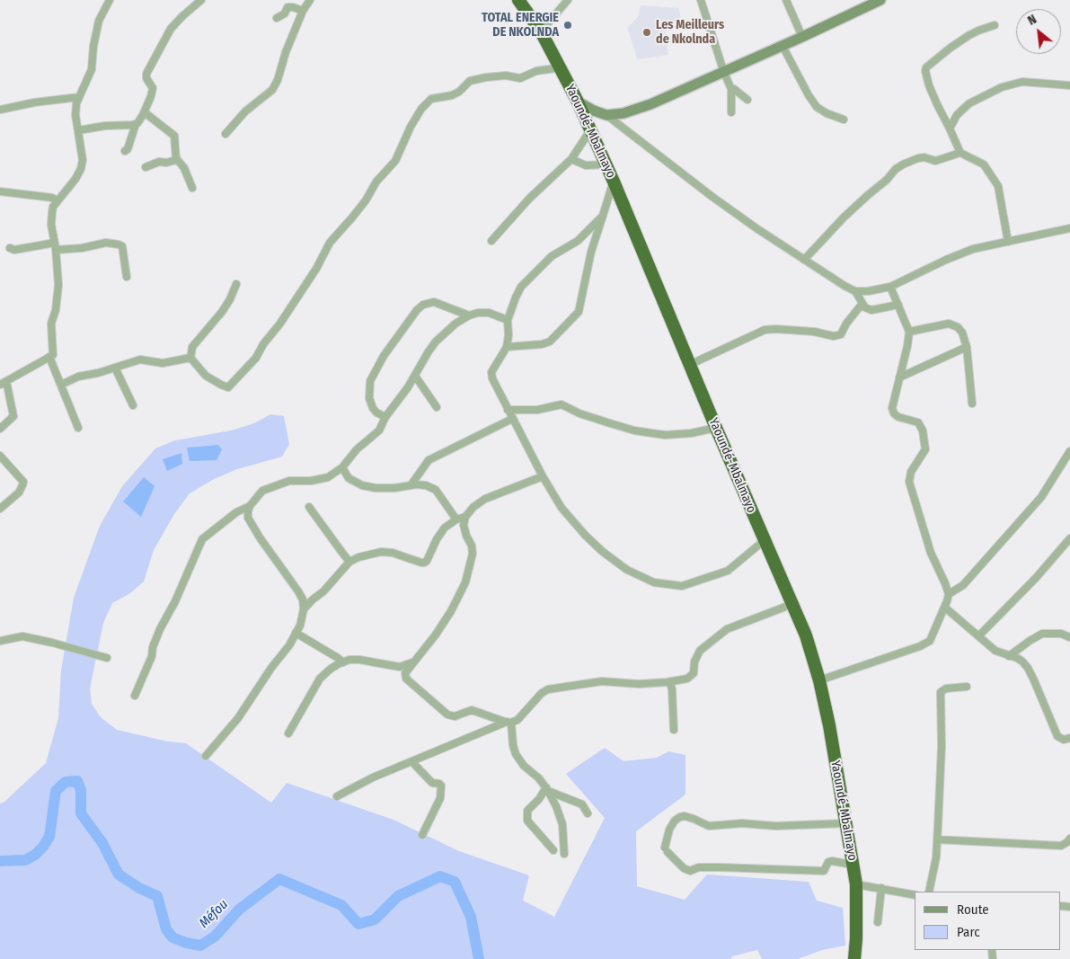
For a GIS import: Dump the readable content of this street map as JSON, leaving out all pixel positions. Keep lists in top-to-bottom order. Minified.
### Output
{"streets":{"highway":["Yaoundé-Mbalmayo"]},"water":["Méfou"],"places":["TOTAL ENERGIE DE NKOLNDA","Les Meilleurs de Nkolnda"],"legend":["Route","Parc"],"north":"top left"}
